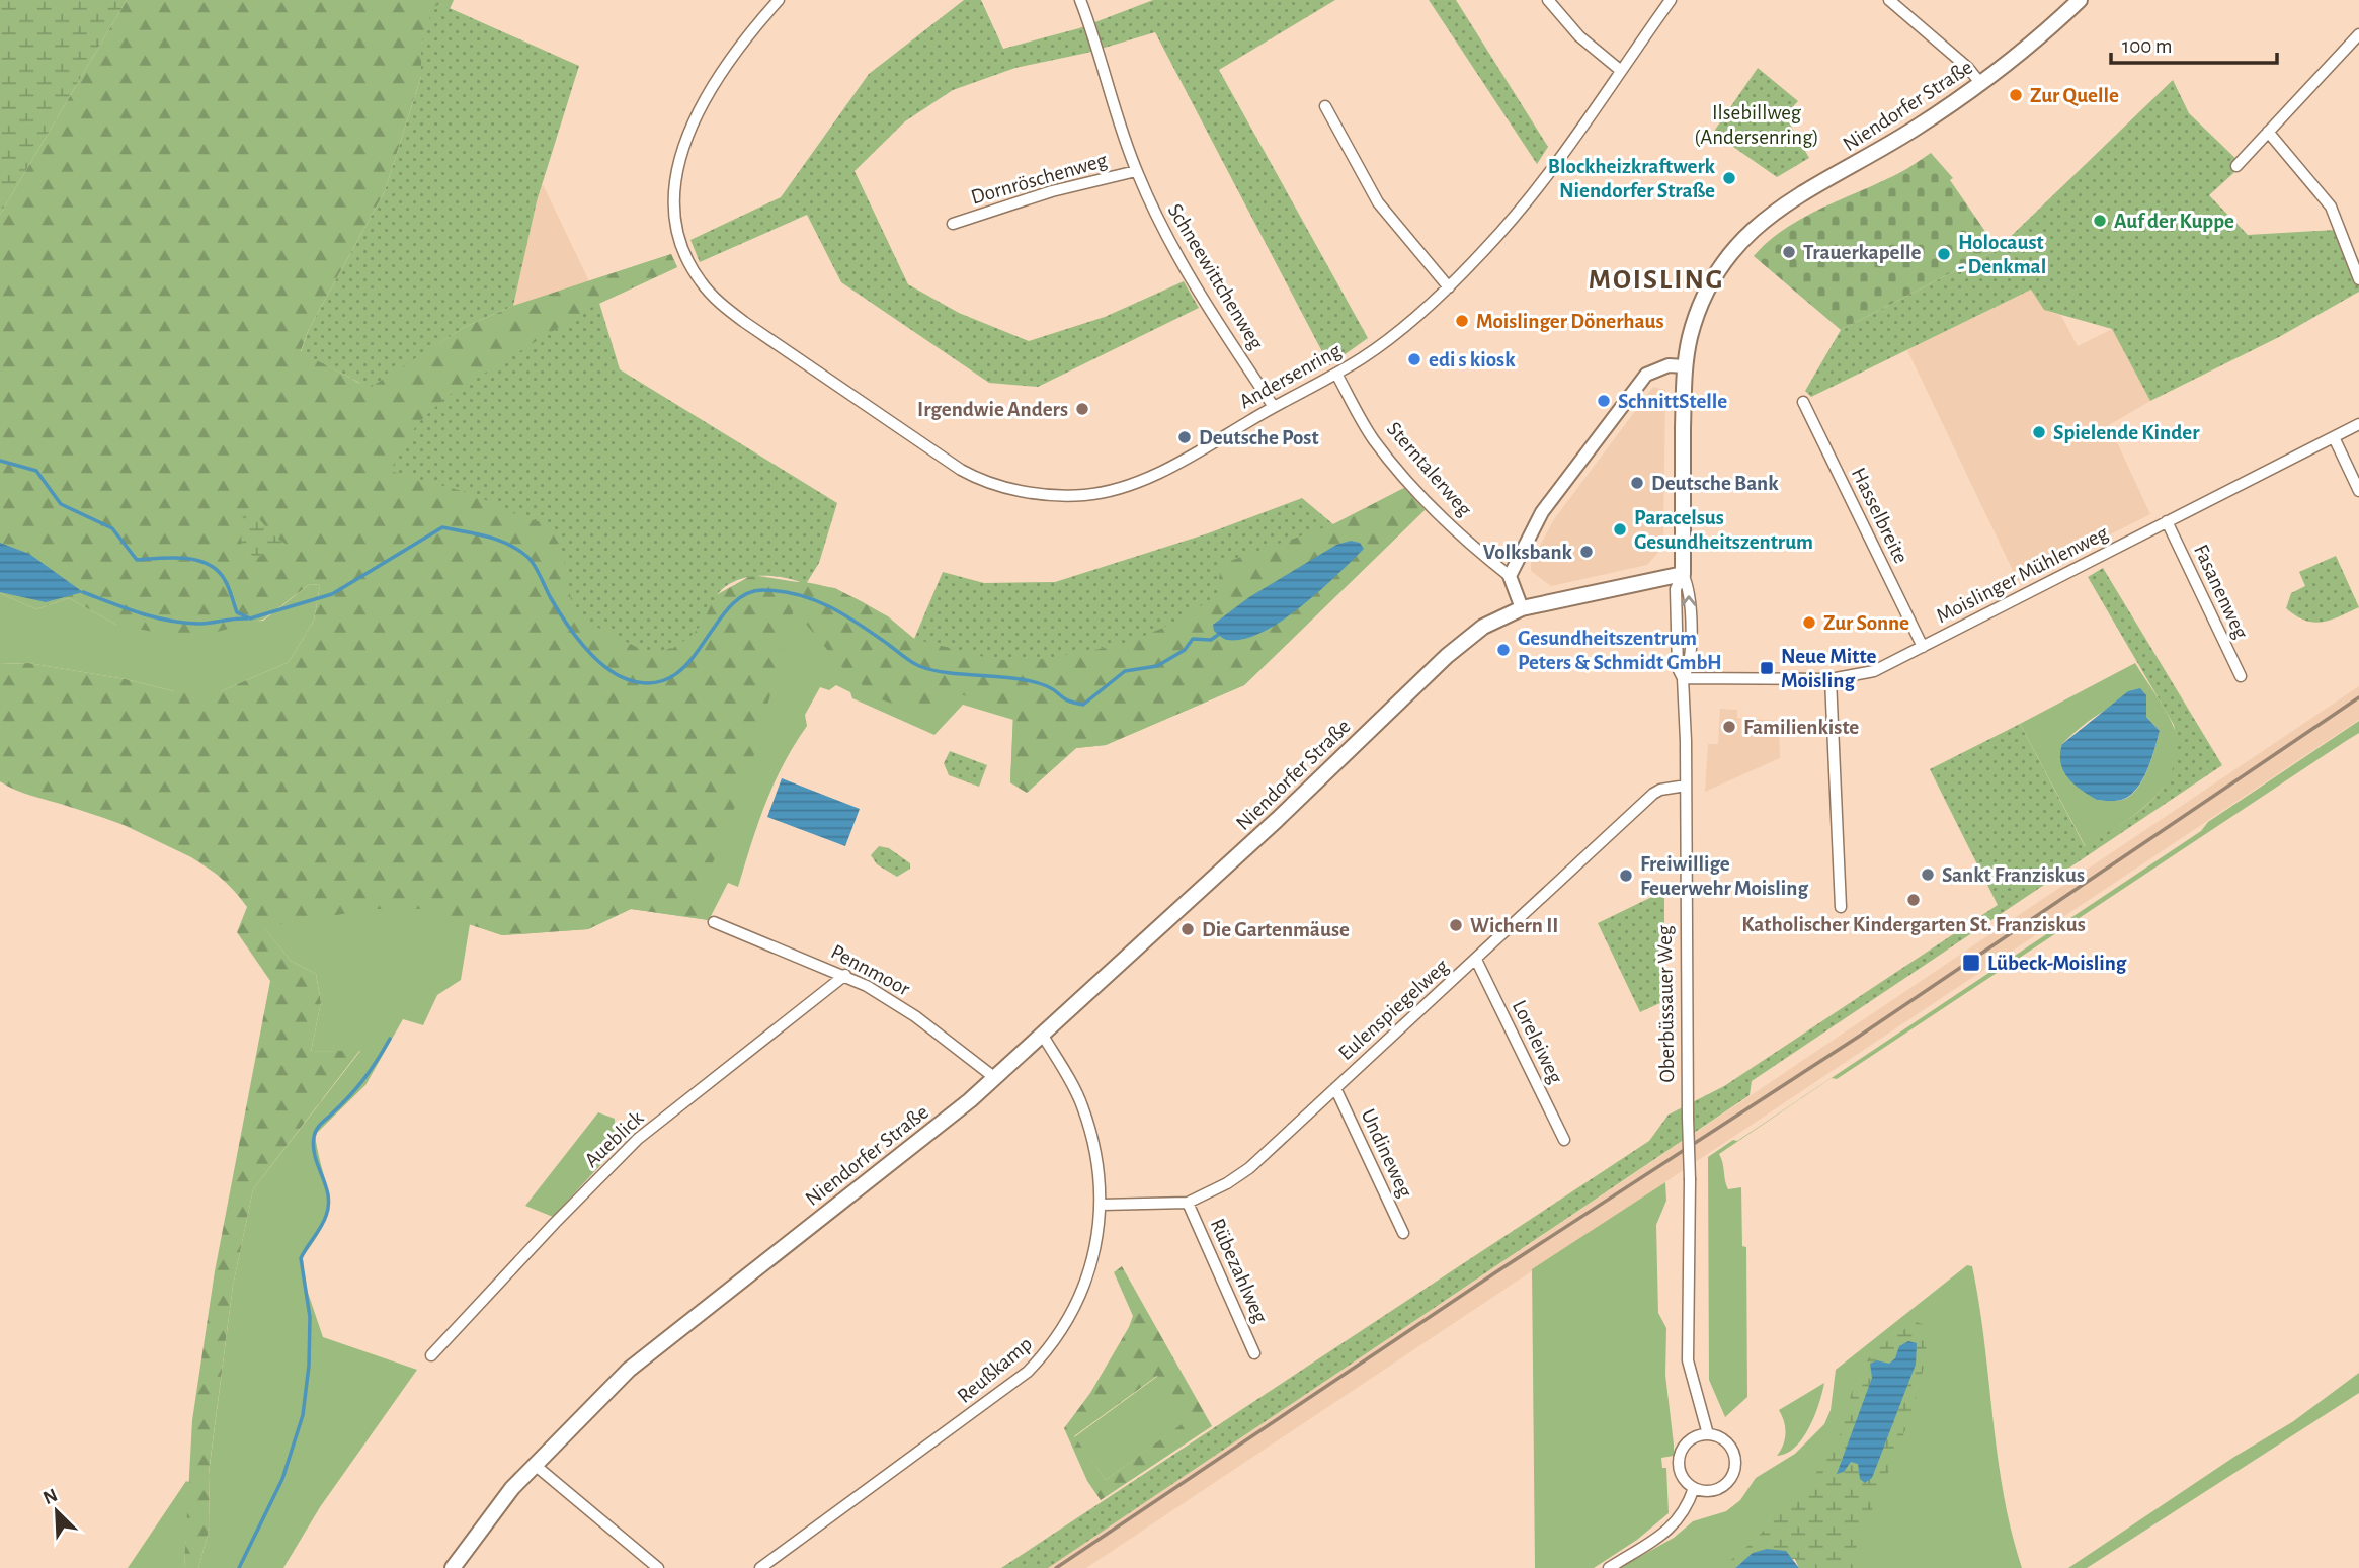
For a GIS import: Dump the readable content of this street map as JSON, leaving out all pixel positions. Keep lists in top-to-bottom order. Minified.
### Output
{"streets":{"main road":["Niendorfer Straße","Oberbüssauer Weg"],"street":["Dornröschenweg","Schneewittchenweg","Andersenring","Sterntalerweg","Hasselbreite","Moislinger Mühlenweg","Fasanenweg","Pennmoor","Eulenspiegelweg","Loreleiweg","Aueblick","Undineweg","Rübezahlweg","Reußkamp"]},"crossings":[["Niendorfer Straße","Pennmoor"],["Niendorfer Straße","Oberbüssauer Weg"],["Niendorfer Straße","Reußkamp"],["Dornröschenweg","Schneewittchenweg"],["Schneewittchenweg","Andersenring"],["Andersenring","Sterntalerweg"],["Hasselbreite","Moislinger Mühlenweg"],["Moislinger Mühlenweg","Fasanenweg"],["Moislinger Mühlenweg","Oberbüssauer Weg"],["Pennmoor","Aueblick"],["Oberbüssauer Weg","Eulenspiegelweg"],["Eulenspiegelweg","Loreleiweg"],["Eulenspiegelweg","Undineweg"],["Eulenspiegelweg","Rübezahlweg"],["Eulenspiegelweg","Reußkamp"]],"districts":["MOISLING"],"parks":["Ilsebillweg (Andersenring)"],"places":{"other":["Zur Quelle","Blockheizkraftwerk Niendorfer Straße","Auf der Kuppe","Trauerkapelle","Holocaust - Denkmal","Moislinger Dönerhaus","edi s kiosk","SchnittStelle","Irgendwie Anders","Spielende Kinder","Deutsche Post","Deutsche Bank","Paracelsus Gesundheitszentrum","Volksbank","Zur Sonne","Gesundheitszentrum Peters & Schmidt GmbH","Familienkiste","Sankt Franziskus","Freiwillige Feuerwehr Moisling","Katholischer Kindergarten St. Franziskus","Wichern II","Die Gartenmäuse"],"transit":["Neue Mitte Moisling","Lübeck-Moisling"]},"scale_bar":"100 m","north":"top left"}
